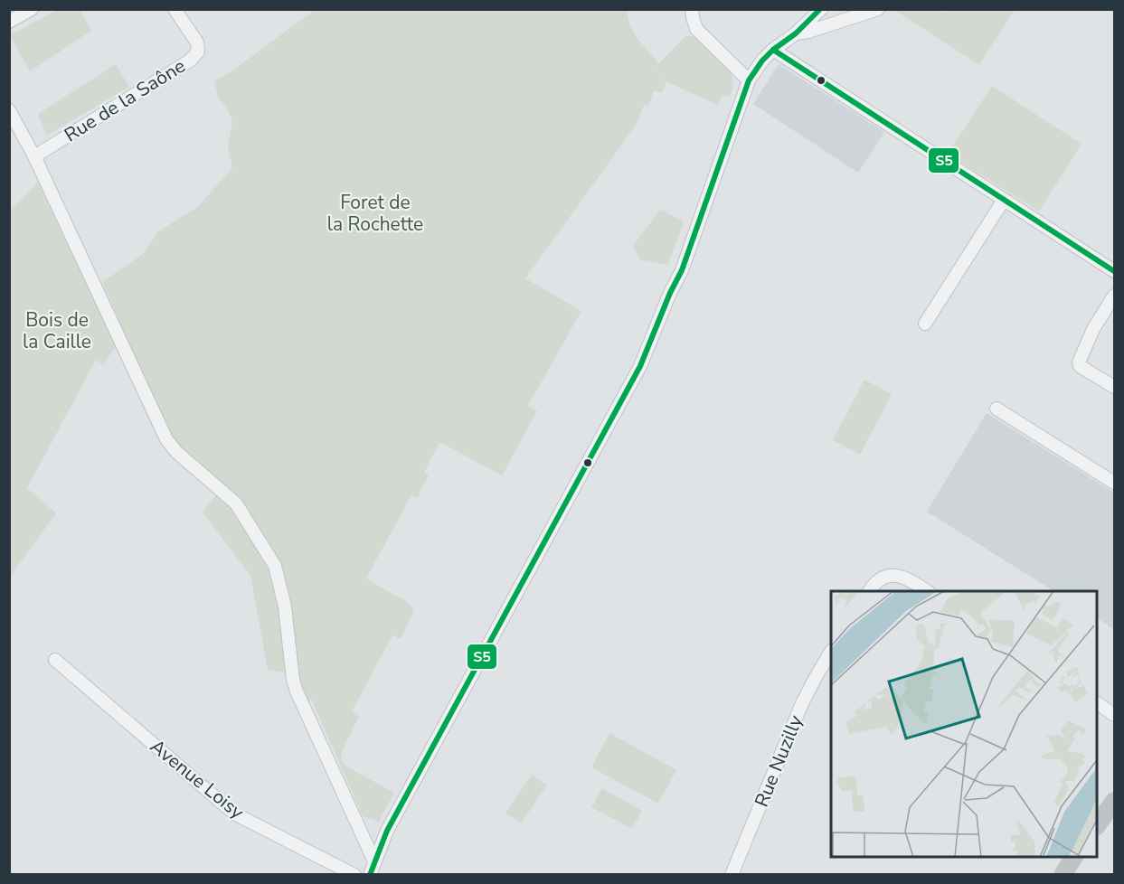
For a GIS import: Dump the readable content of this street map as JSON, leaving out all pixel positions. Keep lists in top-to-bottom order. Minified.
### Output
{"streets":{"street":["Rue de la Saône","Rue Nuzilly","Avenue Loisy"]},"parks":["Foret de la Rochette","Bois de la Caille"],"lines":["transit line S5"]}
